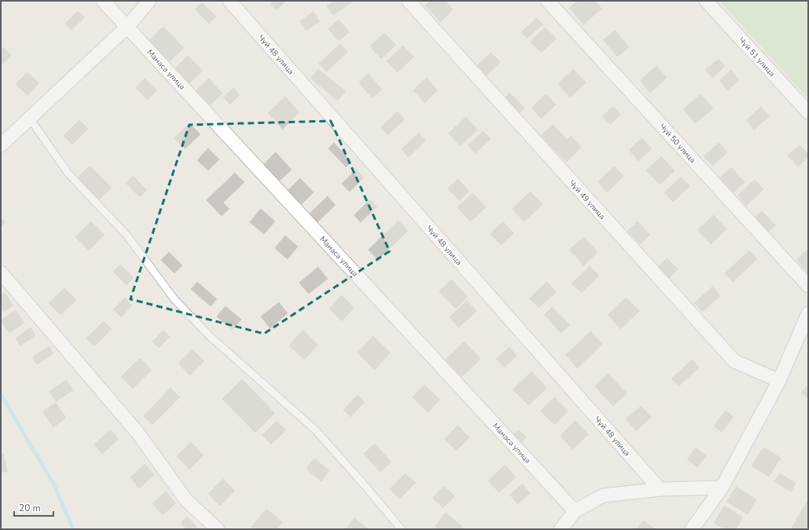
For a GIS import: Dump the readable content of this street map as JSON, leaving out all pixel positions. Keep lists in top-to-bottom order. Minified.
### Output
{"streets":{"street":["Чуй 48 улица","Чуй 51 улица","Манаса улица","Чуй 50 улица","Чуй 49 улица"]},"scale_bar":"20 m"}
